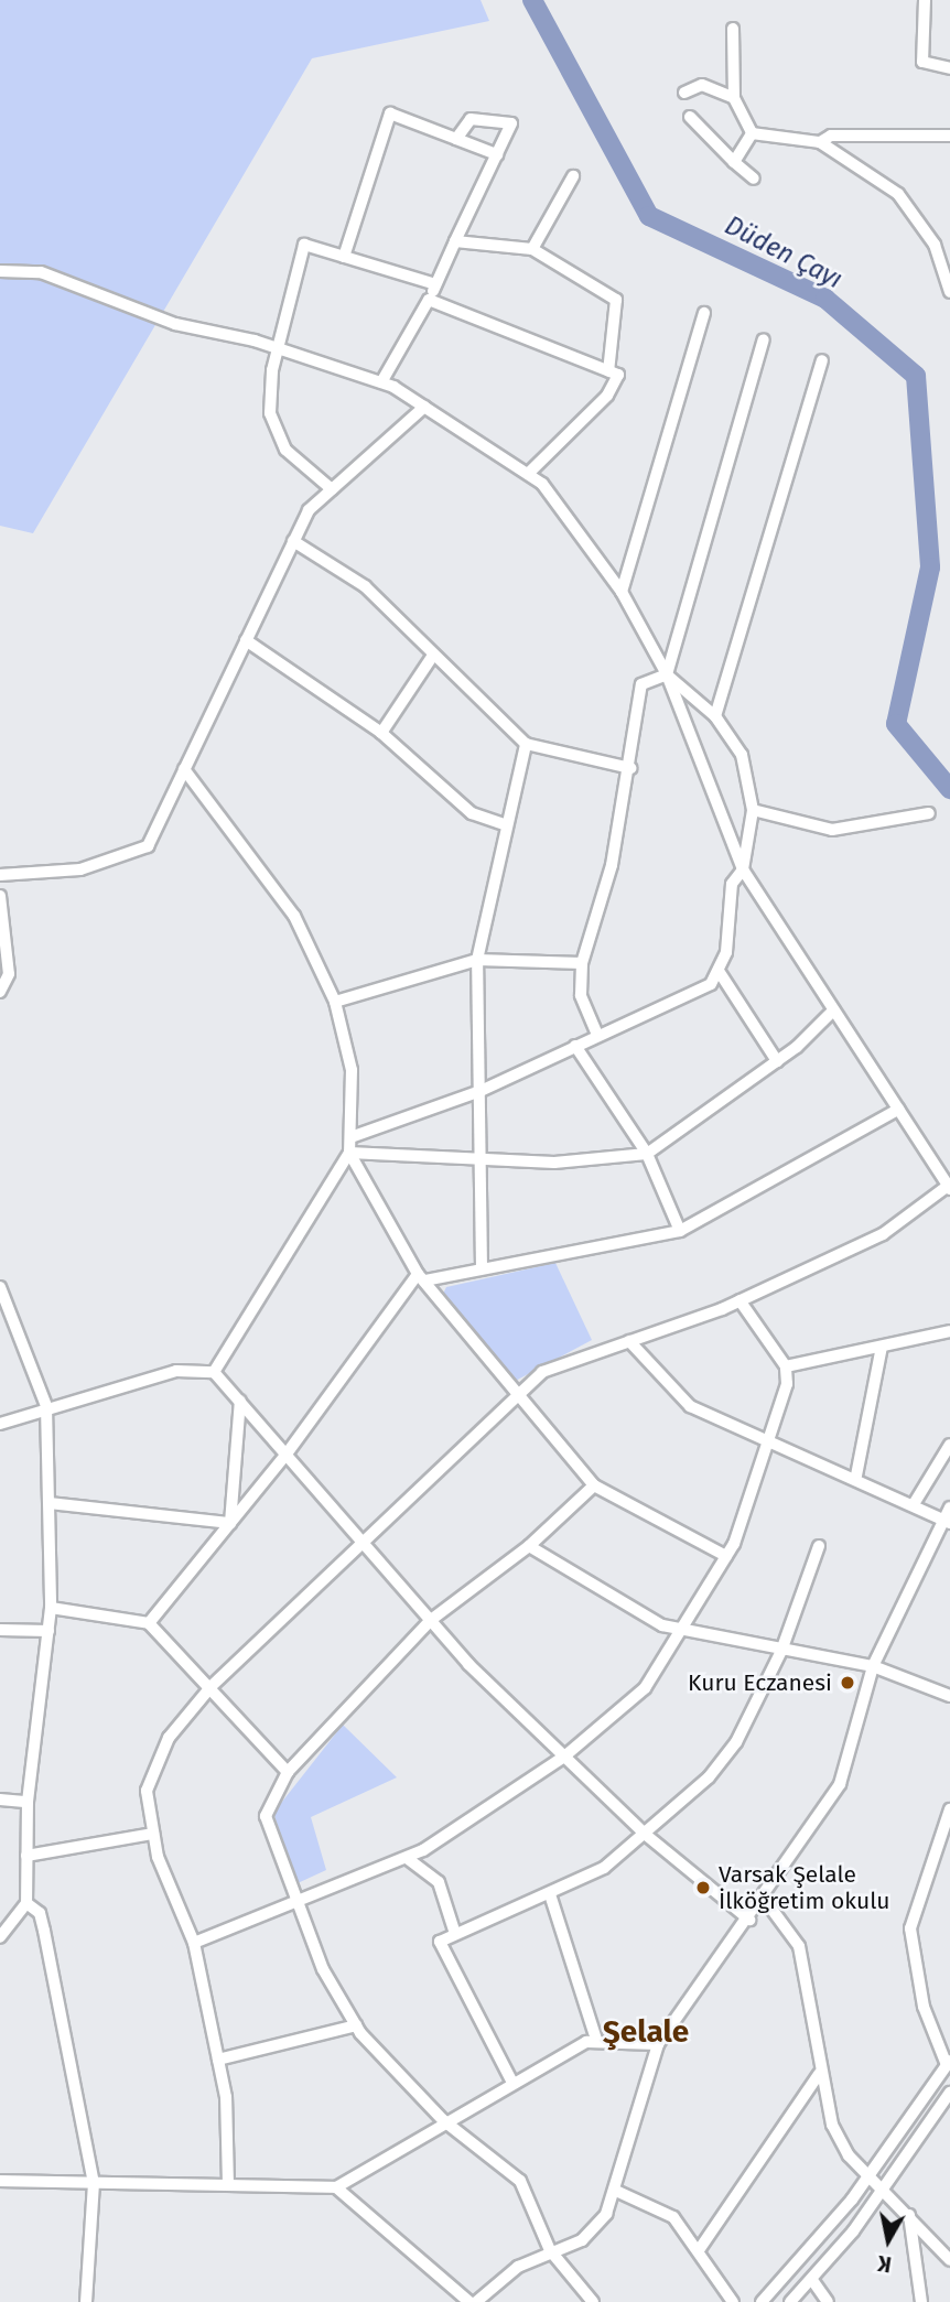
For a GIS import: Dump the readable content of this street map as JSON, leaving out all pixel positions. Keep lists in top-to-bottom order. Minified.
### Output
{"districts":["Şelale"],"water":["Düden Çayı"],"places":["Kuru Eczanesi","Varsak Şelale İlköğretim okulu"],"north":"bottom"}
